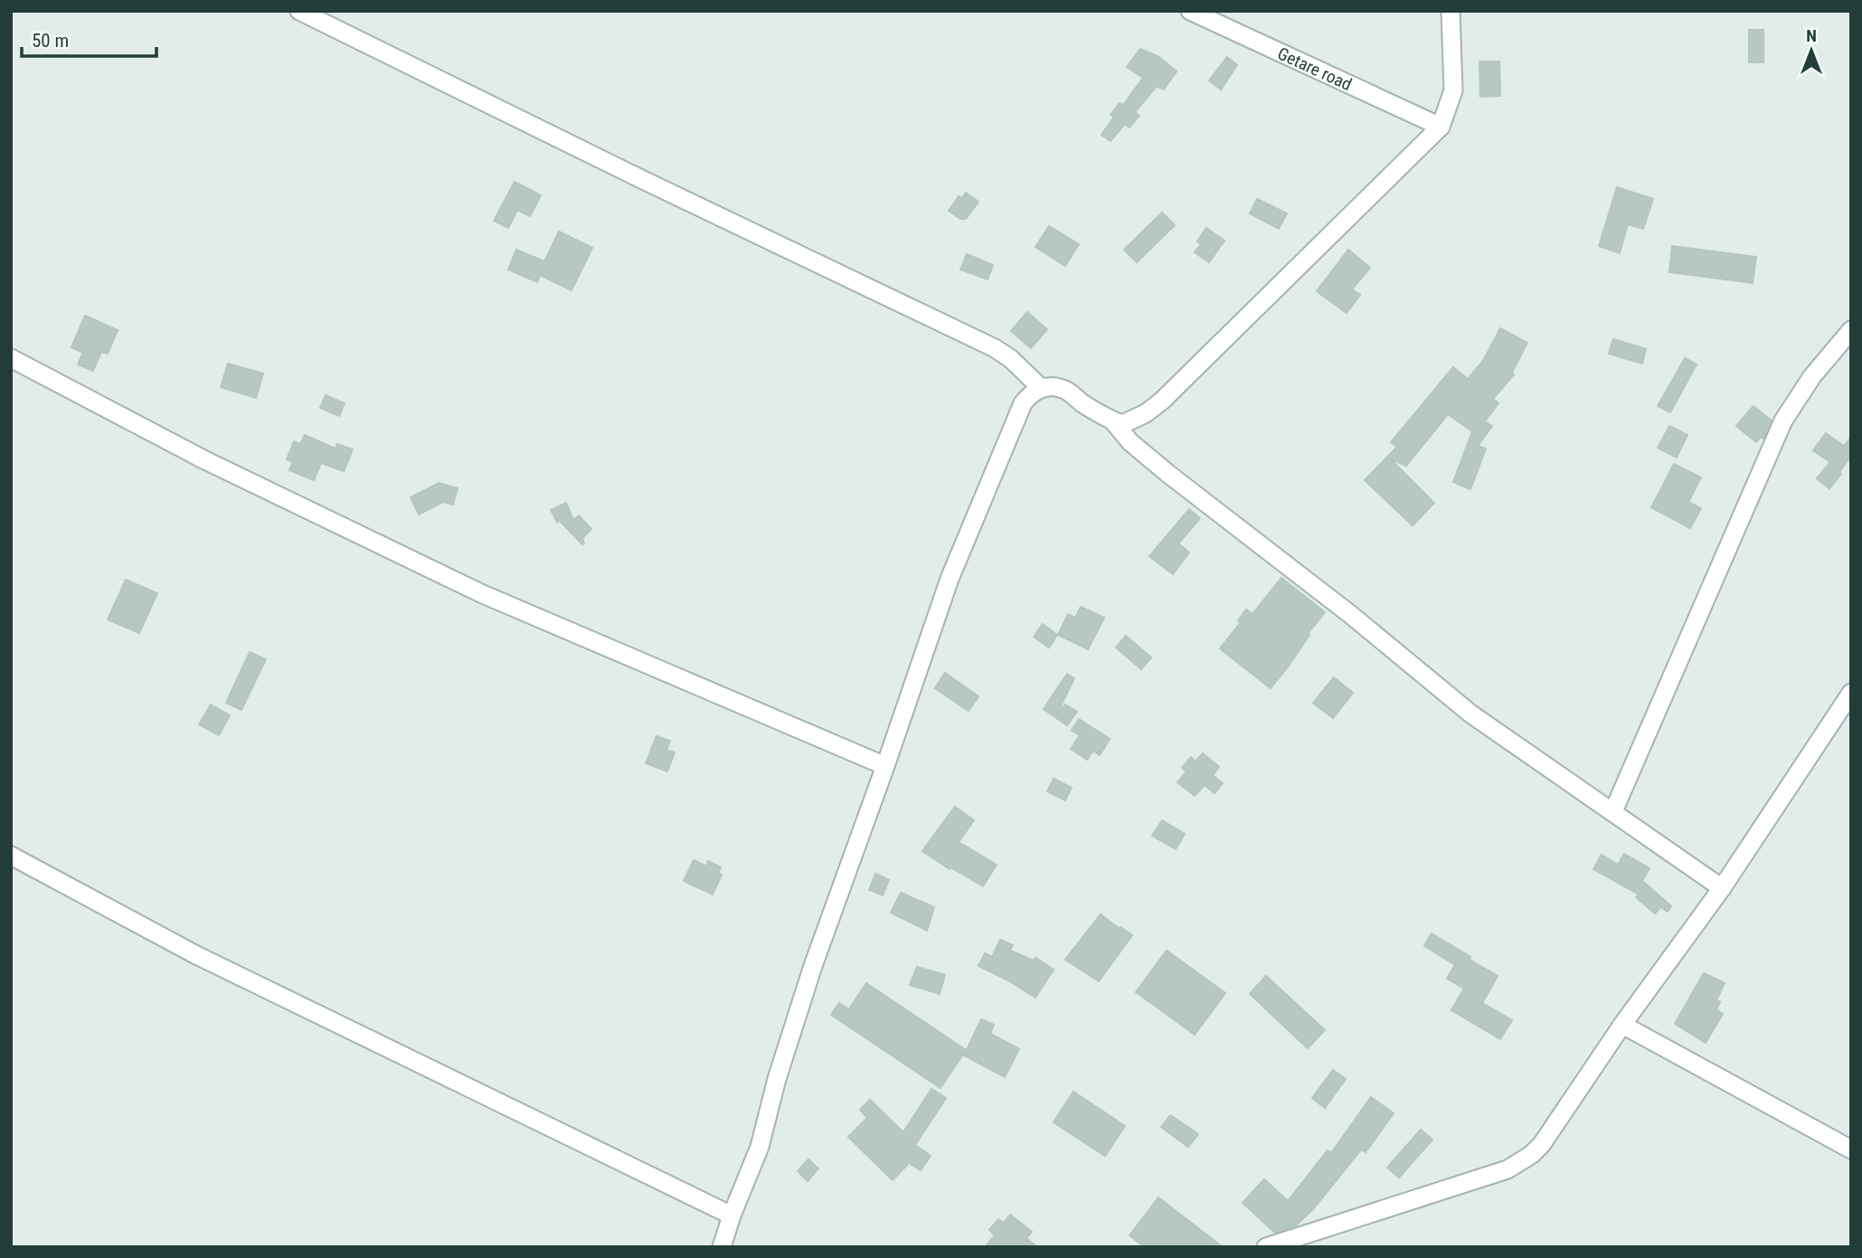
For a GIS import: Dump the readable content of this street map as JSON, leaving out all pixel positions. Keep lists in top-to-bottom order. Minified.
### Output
{"streets":{"street":["Getare road"]},"scale_bar":"50 m","north":"top"}
